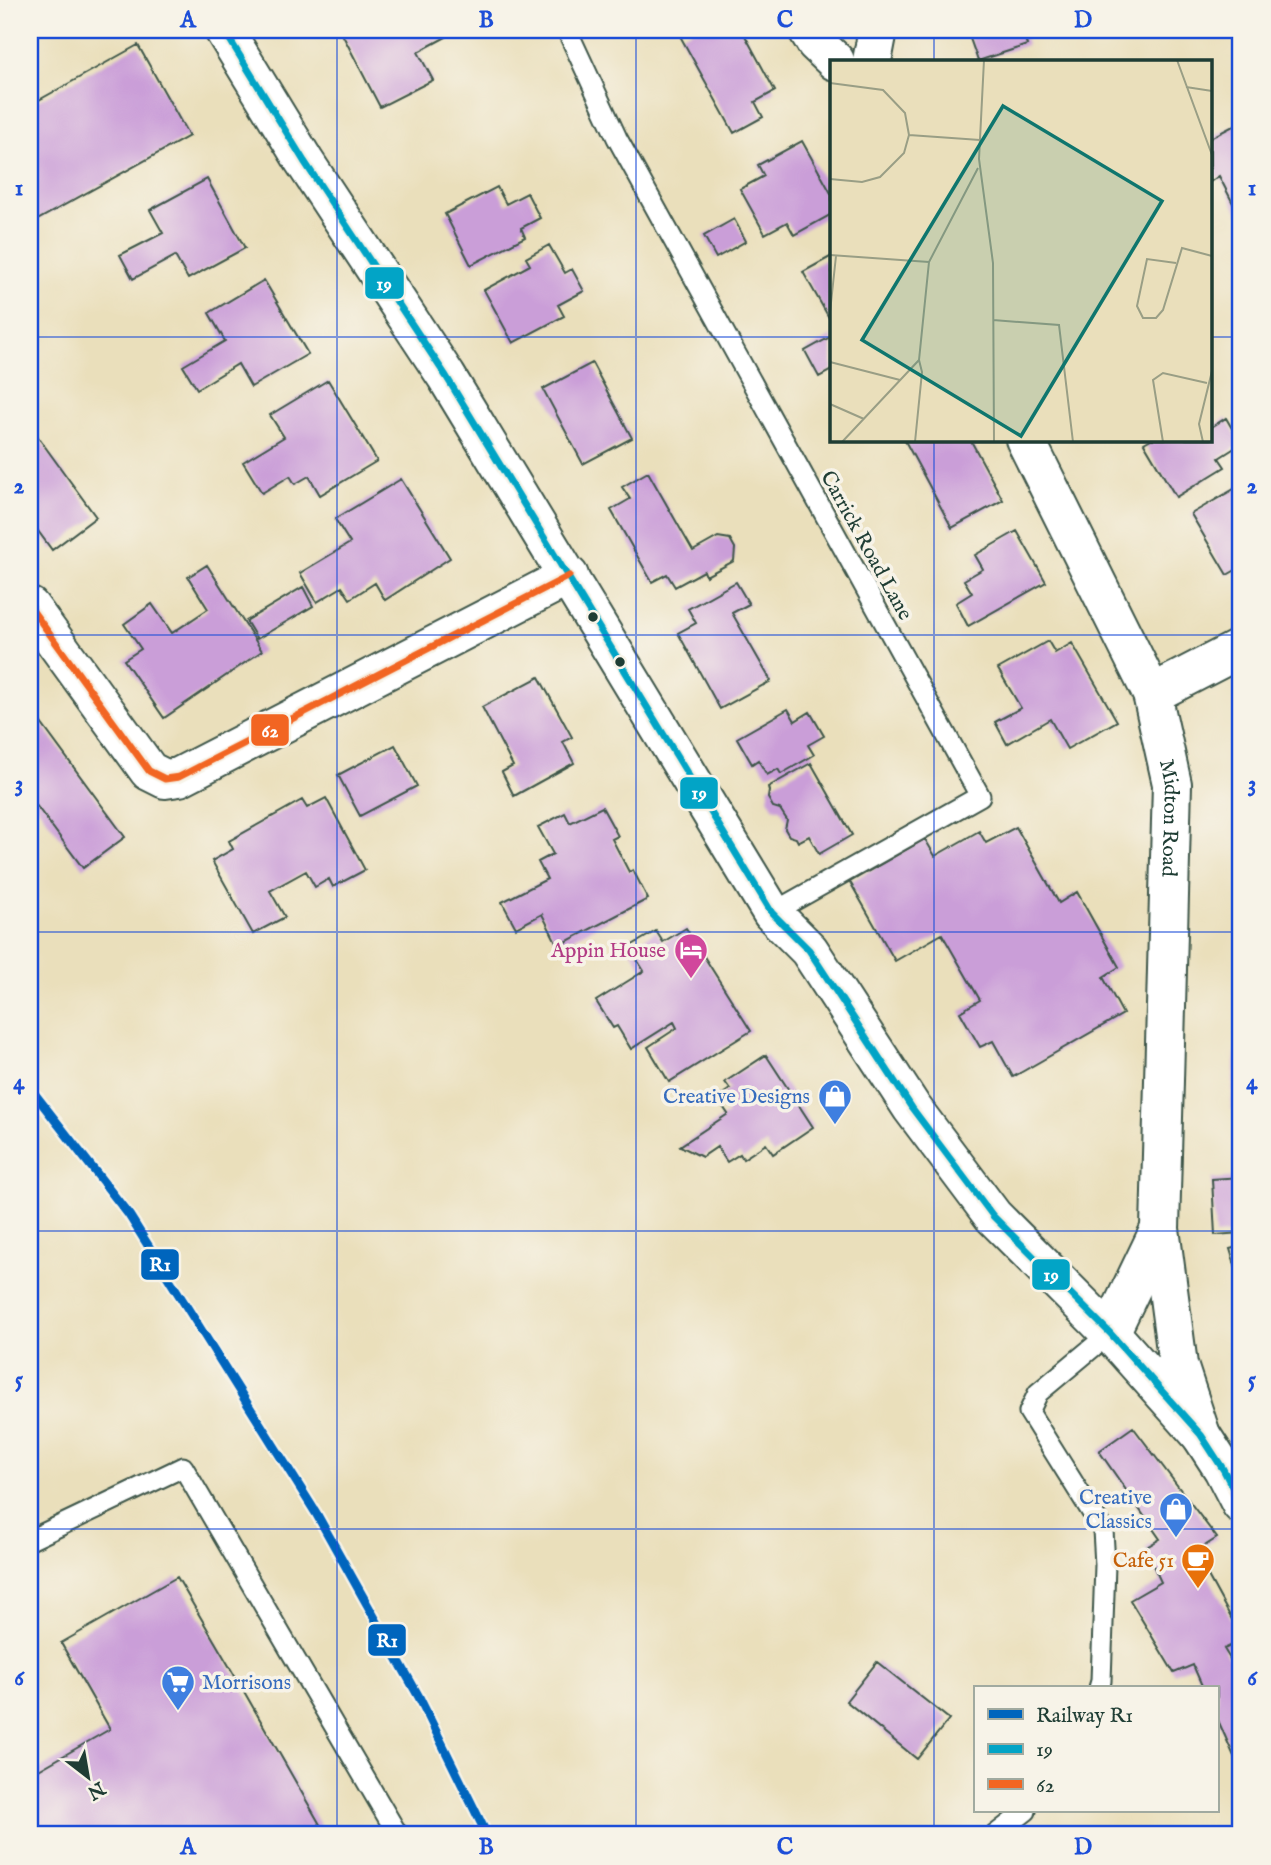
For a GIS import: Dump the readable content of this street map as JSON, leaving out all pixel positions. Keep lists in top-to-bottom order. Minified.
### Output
{"streets":{"street":["Midton Road"],"lane":["Carrick Road Lane"]},"places":{"hotel":["Appin House"],"shop":["Creative Designs","Creative Classics"],"cafe":["Cafe 51"],"supermarket":["Morrisons"]},"lines":["transit line 19","transit line 62","rail line R1"],"legend":["Railway R1","19","62"],"north":"bottom right","grid":{"columns":["A","B","C","D"],"rows":["1","2","3","4","5","6"]}}
